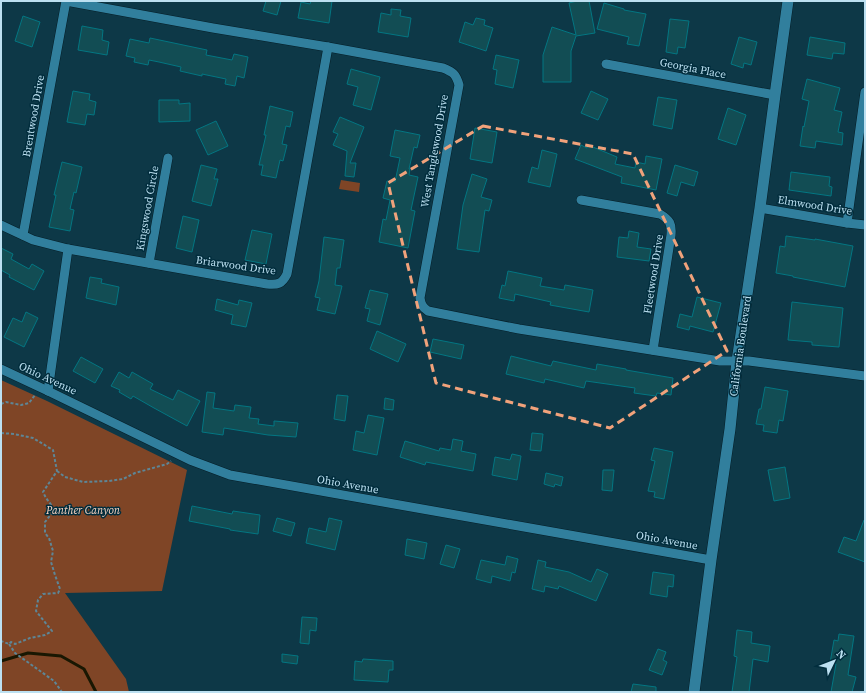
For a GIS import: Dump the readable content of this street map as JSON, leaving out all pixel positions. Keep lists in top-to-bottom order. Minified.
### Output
{"streets":{"street":["Georgia Place","Brentwood Drive","West Tanglewood Drive","Elmwood Drive","Kingswood Circle","Briarwood Drive","Fleetwood Drive","California Boulevard","Ohio Avenue"]},"crossings":[["Georgia Place","California Boulevard"],["Brentwood Drive","West Tanglewood Drive"],["Brentwood Drive","Briarwood Drive"],["West Tanglewood Drive","Briarwood Drive"],["West Tanglewood Drive","Fleetwood Drive"],["West Tanglewood Drive","California Boulevard"],["Elmwood Drive","California Boulevard"],["Kingswood Circle","Briarwood Drive"],["California Boulevard","Ohio Avenue"]],"parks":["Panther Canyon"],"north":"top right"}
